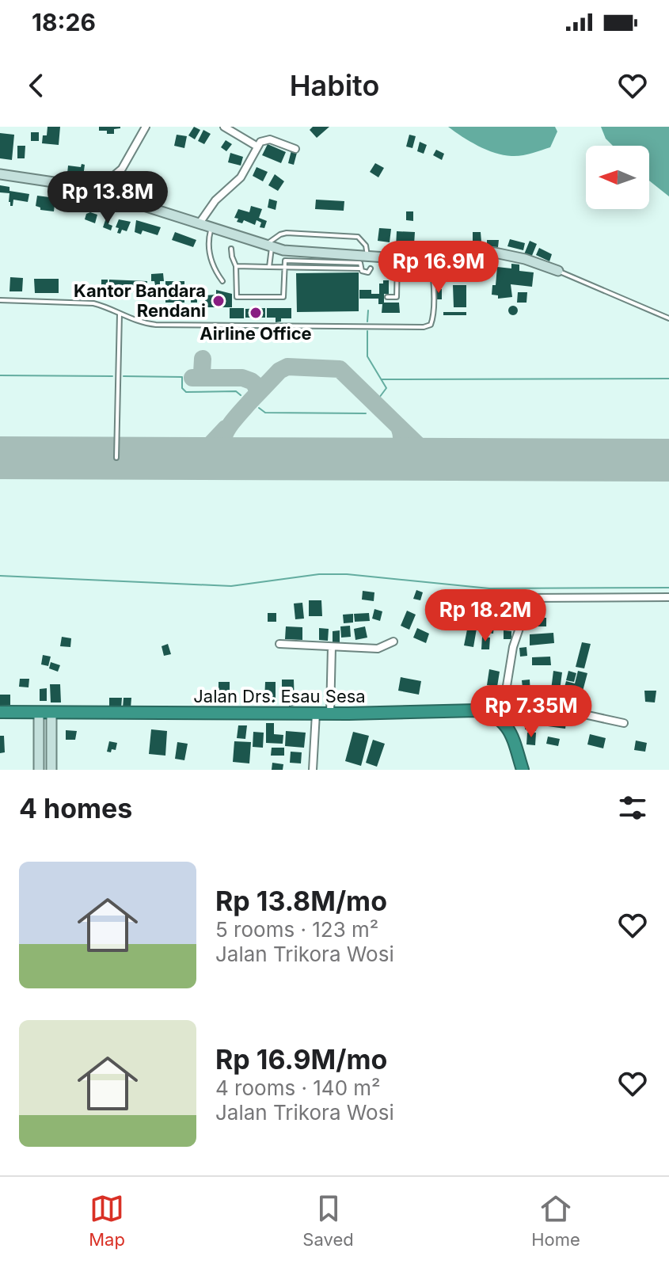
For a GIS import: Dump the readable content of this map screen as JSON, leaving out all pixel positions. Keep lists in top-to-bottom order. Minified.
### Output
{"streets":{"highway":["Jalan Drs. Esau Sesa"]},"places":["Kantor Bandara Rendani","Airline Office"],"north":"left","page":{"status":"18:26","header":"Habito","price":["Rp 13.8M","Rp 16.9M","Rp 18.2M","Rp 7.35M"],"heading":"4 homes","list":[{"name":"Rp 13.8M/mo","note":"5 rooms · 123 m² · Jalan Trikora Wosi"},{"name":"Rp 16.9M/mo","note":"4 rooms · 140 m² · Jalan Trikora Wosi"}],"tabs":["Map","Saved","Home"]}}
